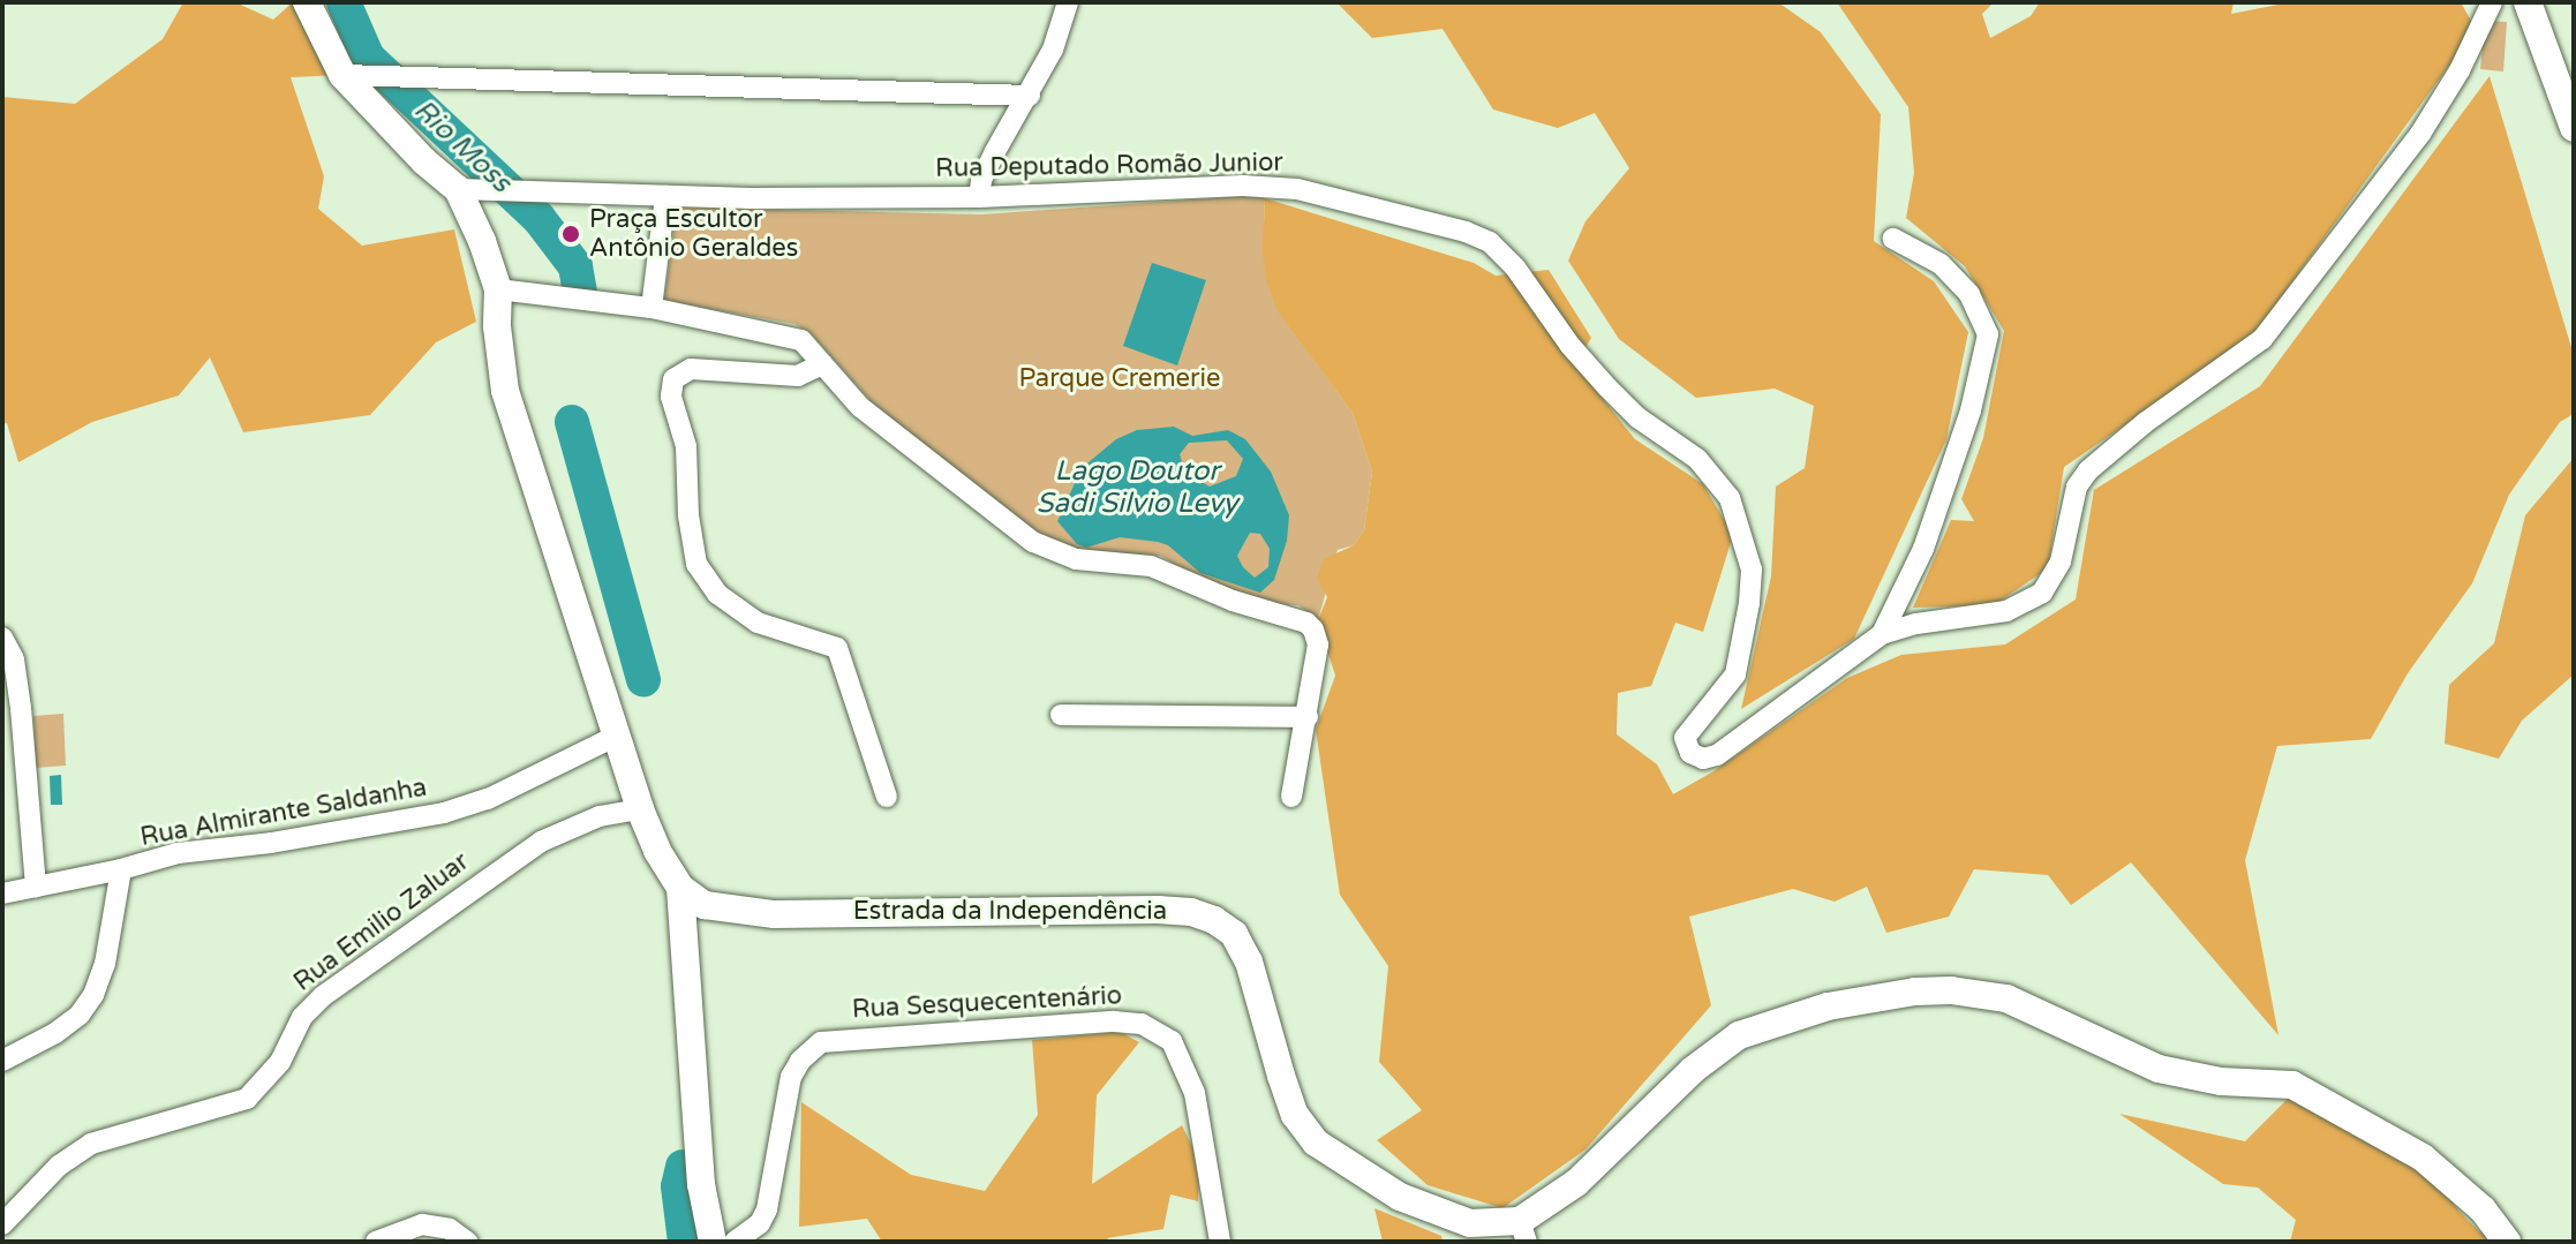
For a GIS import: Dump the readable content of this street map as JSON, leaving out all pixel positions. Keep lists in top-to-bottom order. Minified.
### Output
{"streets":{"street":["Rua Deputado Romão Junior","Rua Almirante Saldanha","Estrada da Independência","Rua Emilio Zaluar","Rua Sesquecentenário"]},"water":["Rio Moss","Lago Doutor Sadi Silvio Levy"],"parks":["Parque Cremerie"],"places":["Praça Escultor Antônio Geraldes"]}
